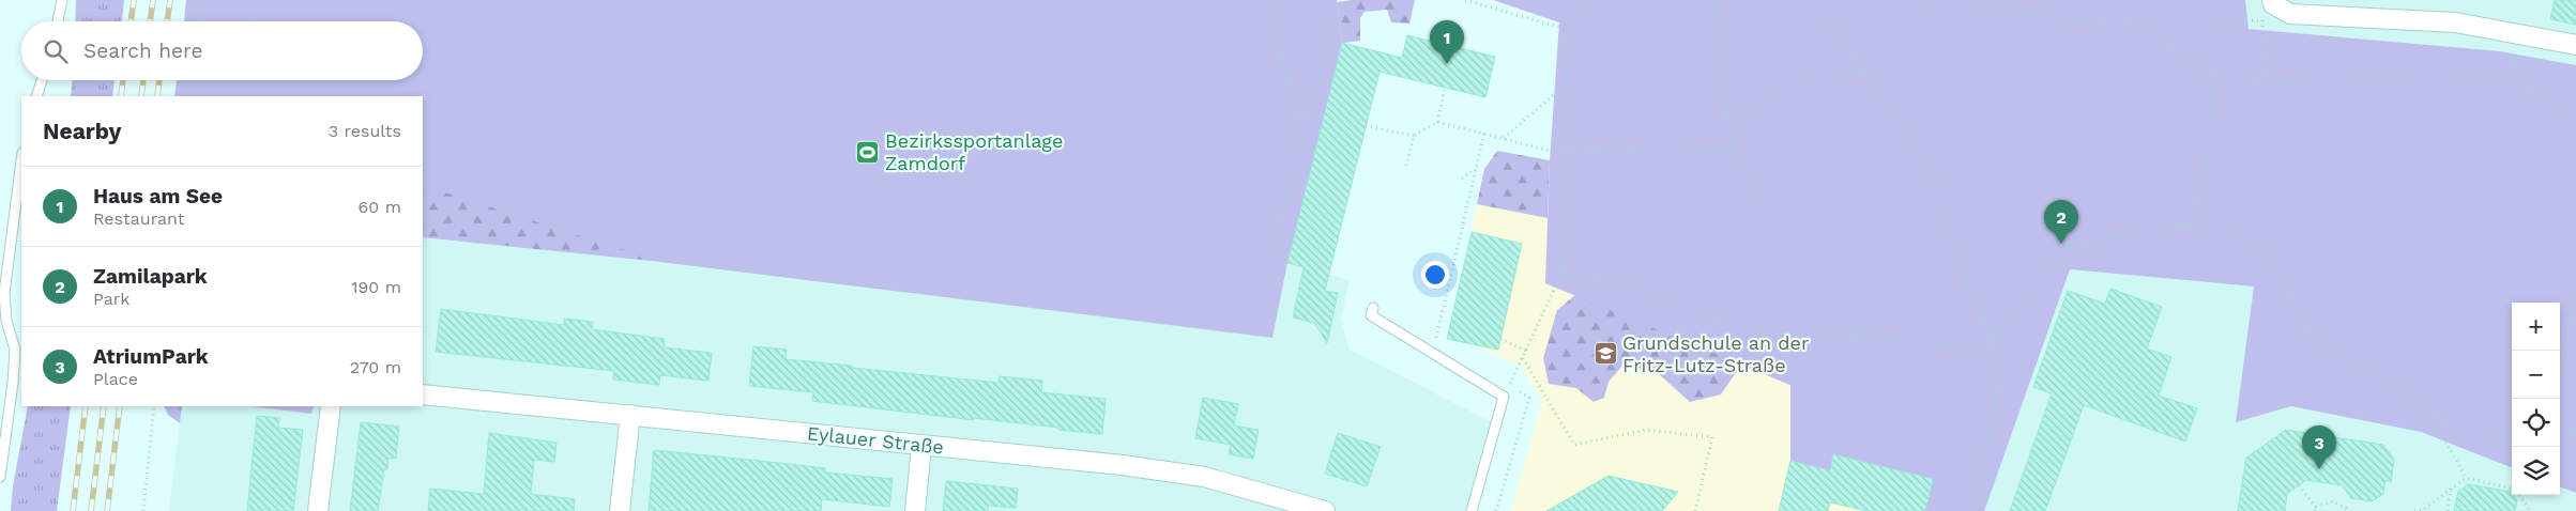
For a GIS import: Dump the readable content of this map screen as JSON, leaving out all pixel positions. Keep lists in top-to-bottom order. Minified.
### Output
{"streets":{"street":["Eylauer Straße"]},"places":{"sports":["Bezirkssportanlage Zamdorf"],"school or university":["Grundschule an der Fritz-Lutz-Straße"]},"page":{"pins":["1","2","3"],"search":"Search here","heading":["Nearby","3 results"],"list":[{"mark":"1","name":"Haus am See","note":"Restaurant","value":"60 m"},{"mark":"2","name":"Zamilapark","note":"Park","value":"190 m"},{"mark":"3","name":"AtriumPark","note":"Place","value":"270 m"}],"map_buttons":["+","−"]}}
